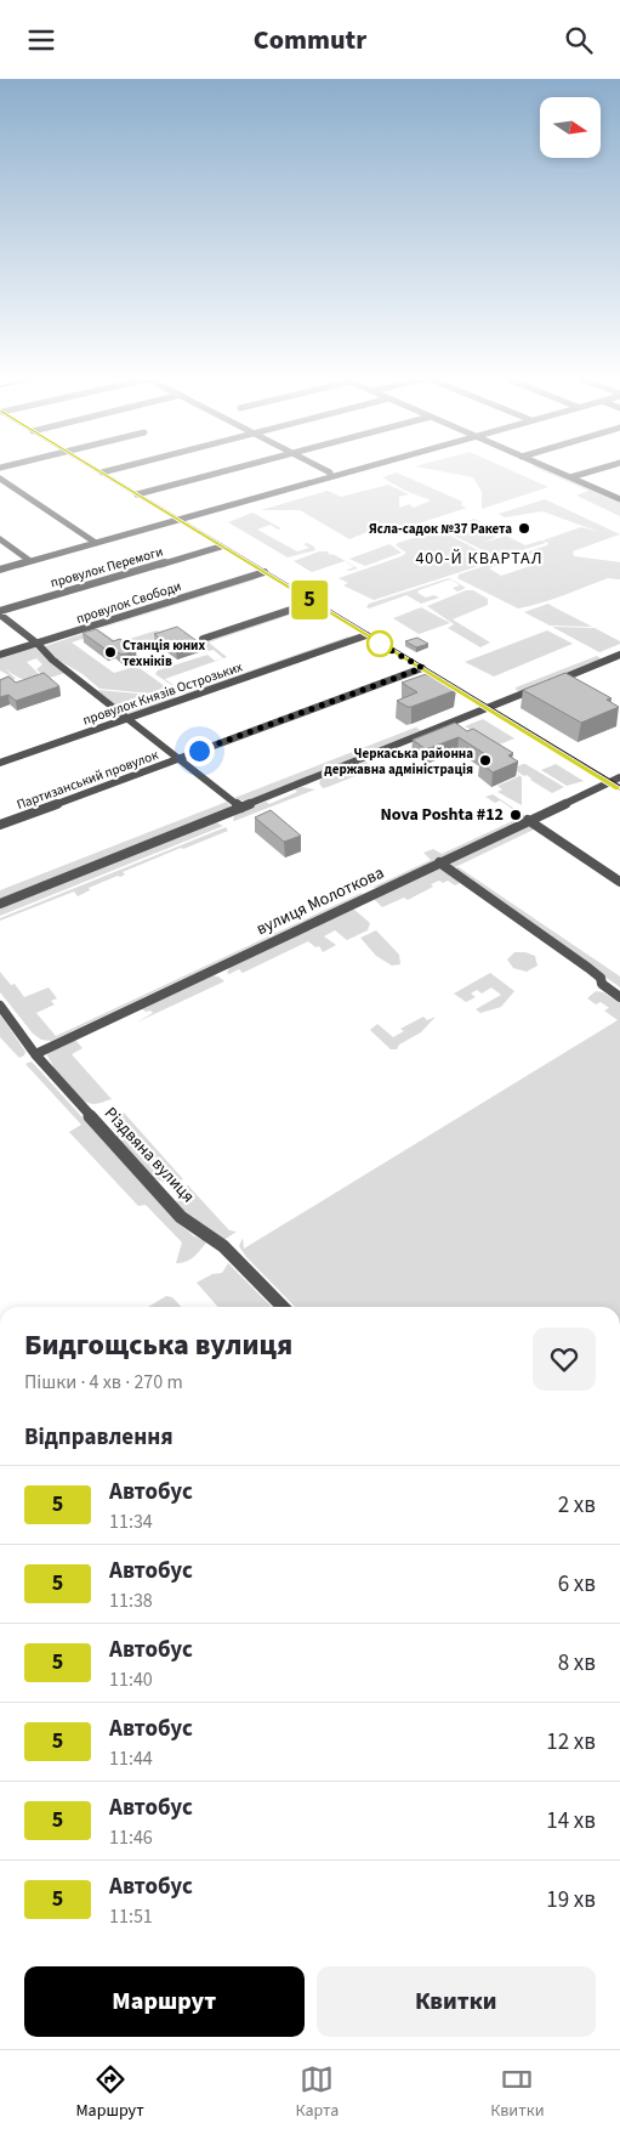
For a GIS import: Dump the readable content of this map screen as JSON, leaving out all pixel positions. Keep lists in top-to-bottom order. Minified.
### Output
{"streets":{"street":["провулок Перемоги","провулок Свободи","провулок Князів Острозьких","Партизанський провулок","вулиця Молоткова","Різдвяна вулиця"]},"crossings":[["вулиця Молоткова","Різдвяна вулиця"]],"districts":["400-Й КВАРТАЛ"],"places":["Ясла-садок №37 Ракета","Станція юних техніків","Черкаська районна державна адміністрація","Nova Poshta #12"],"lines":["bus line 5"],"north":"right","page":{"header":"Commutr","on_map":"5","heading":[["Бидгощська вулиця","Пішки · 4 хв · 270 m"],"Відправлення"],"list":[{"mark":"5","name":"Автобус","note":"11:34","value":"2 хв"},{"mark":"5","name":"Автобус","note":"11:38","value":"6 хв"},{"mark":"5","name":"Автобус","note":"11:40","value":"8 хв"},{"mark":"5","name":"Автобус","note":"11:44","value":"12 хв"},{"mark":"5","name":"Автобус","note":"11:46","value":"14 хв"},{"mark":"5","name":"Автобус","note":"11:51","value":"19 хв"}],"buttons":["Маршрут","Квитки"],"tabs":["Маршрут","Карта","Квитки"]}}
